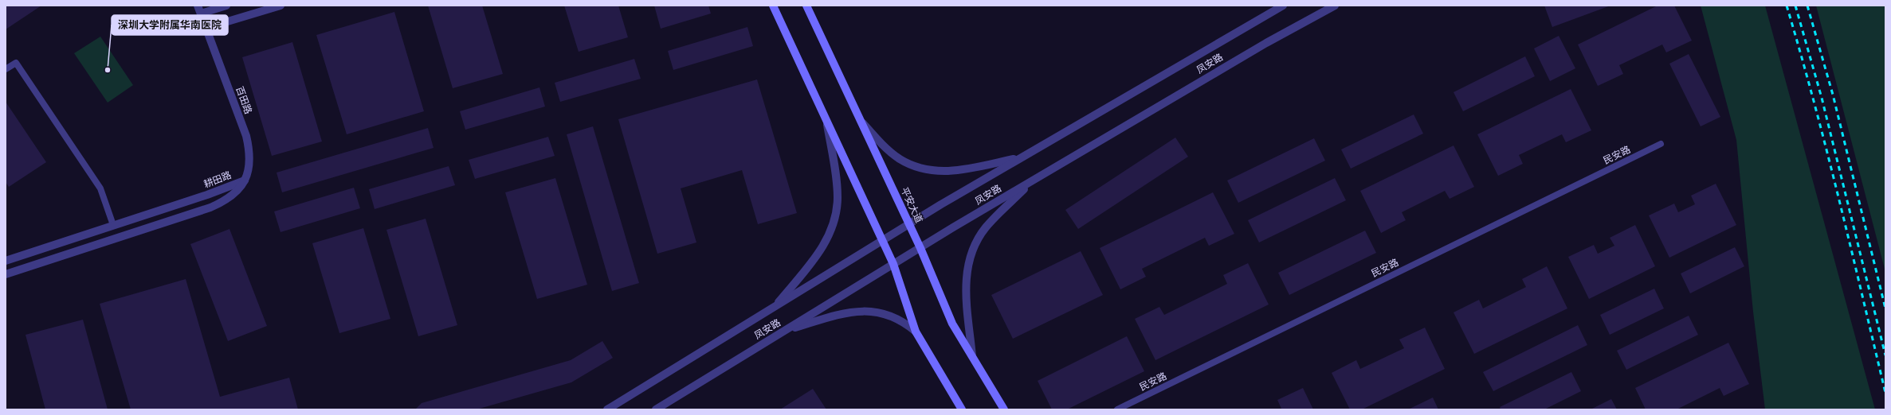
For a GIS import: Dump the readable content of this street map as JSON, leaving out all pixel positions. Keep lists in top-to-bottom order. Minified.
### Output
{"streets":{"main road":["平安大道"],"street":["凤安路","百田路","耕田路"],"lane":["民安路"]},"crossings":[["凤安路","平安大道"],["百田路","耕田路"]],"places":["深圳大学附属华南医院"]}
